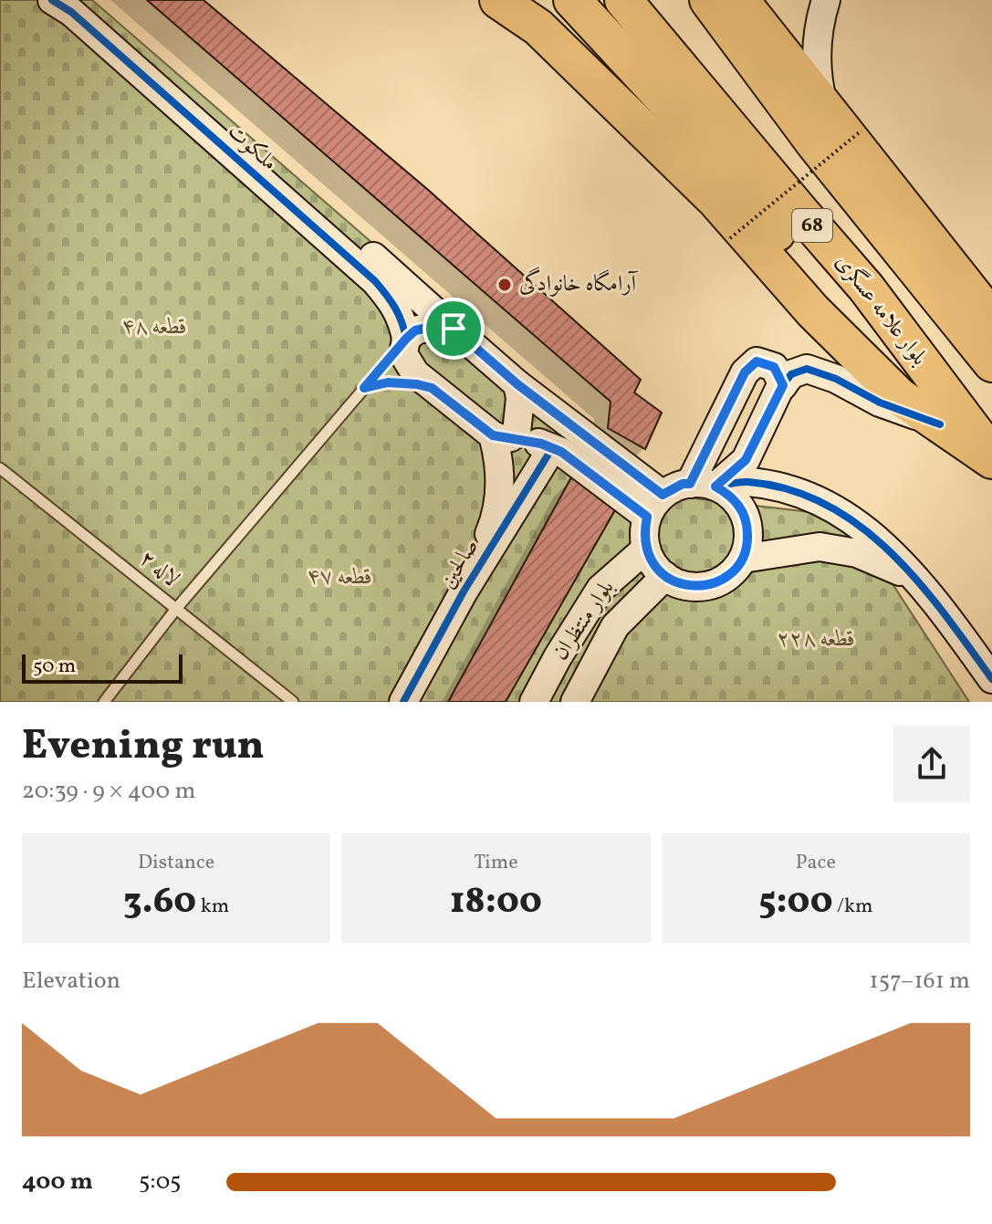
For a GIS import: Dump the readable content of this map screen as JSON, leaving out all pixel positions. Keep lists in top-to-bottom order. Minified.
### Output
{"streets":{"highway":["68","بلوار علامه عسگری"],"street":["ملکوت","صالحین","بلوار منتظران"],"lane":["لاله ۲"]},"crossings":[["ملکوت","صالحین"],["ملکوت","بلوار منتظران"]],"parks":["قطعه ۴۸","قطعه ۴۷","قطعه ۲۲۸"],"places":["آرامگاه خانوادگی"],"scale_bar":"50 m","page":{"scale":"50 m","heading":["Evening run","20:39 · 9 × 400 m"],"stats":[["Distance","3.60 km"],["Time","18:00"],["Pace","5:00 /km"]],"chart":["Elevation","157–161 m"],"list":[{"name":"400 m","note":"5:05"}]}}
